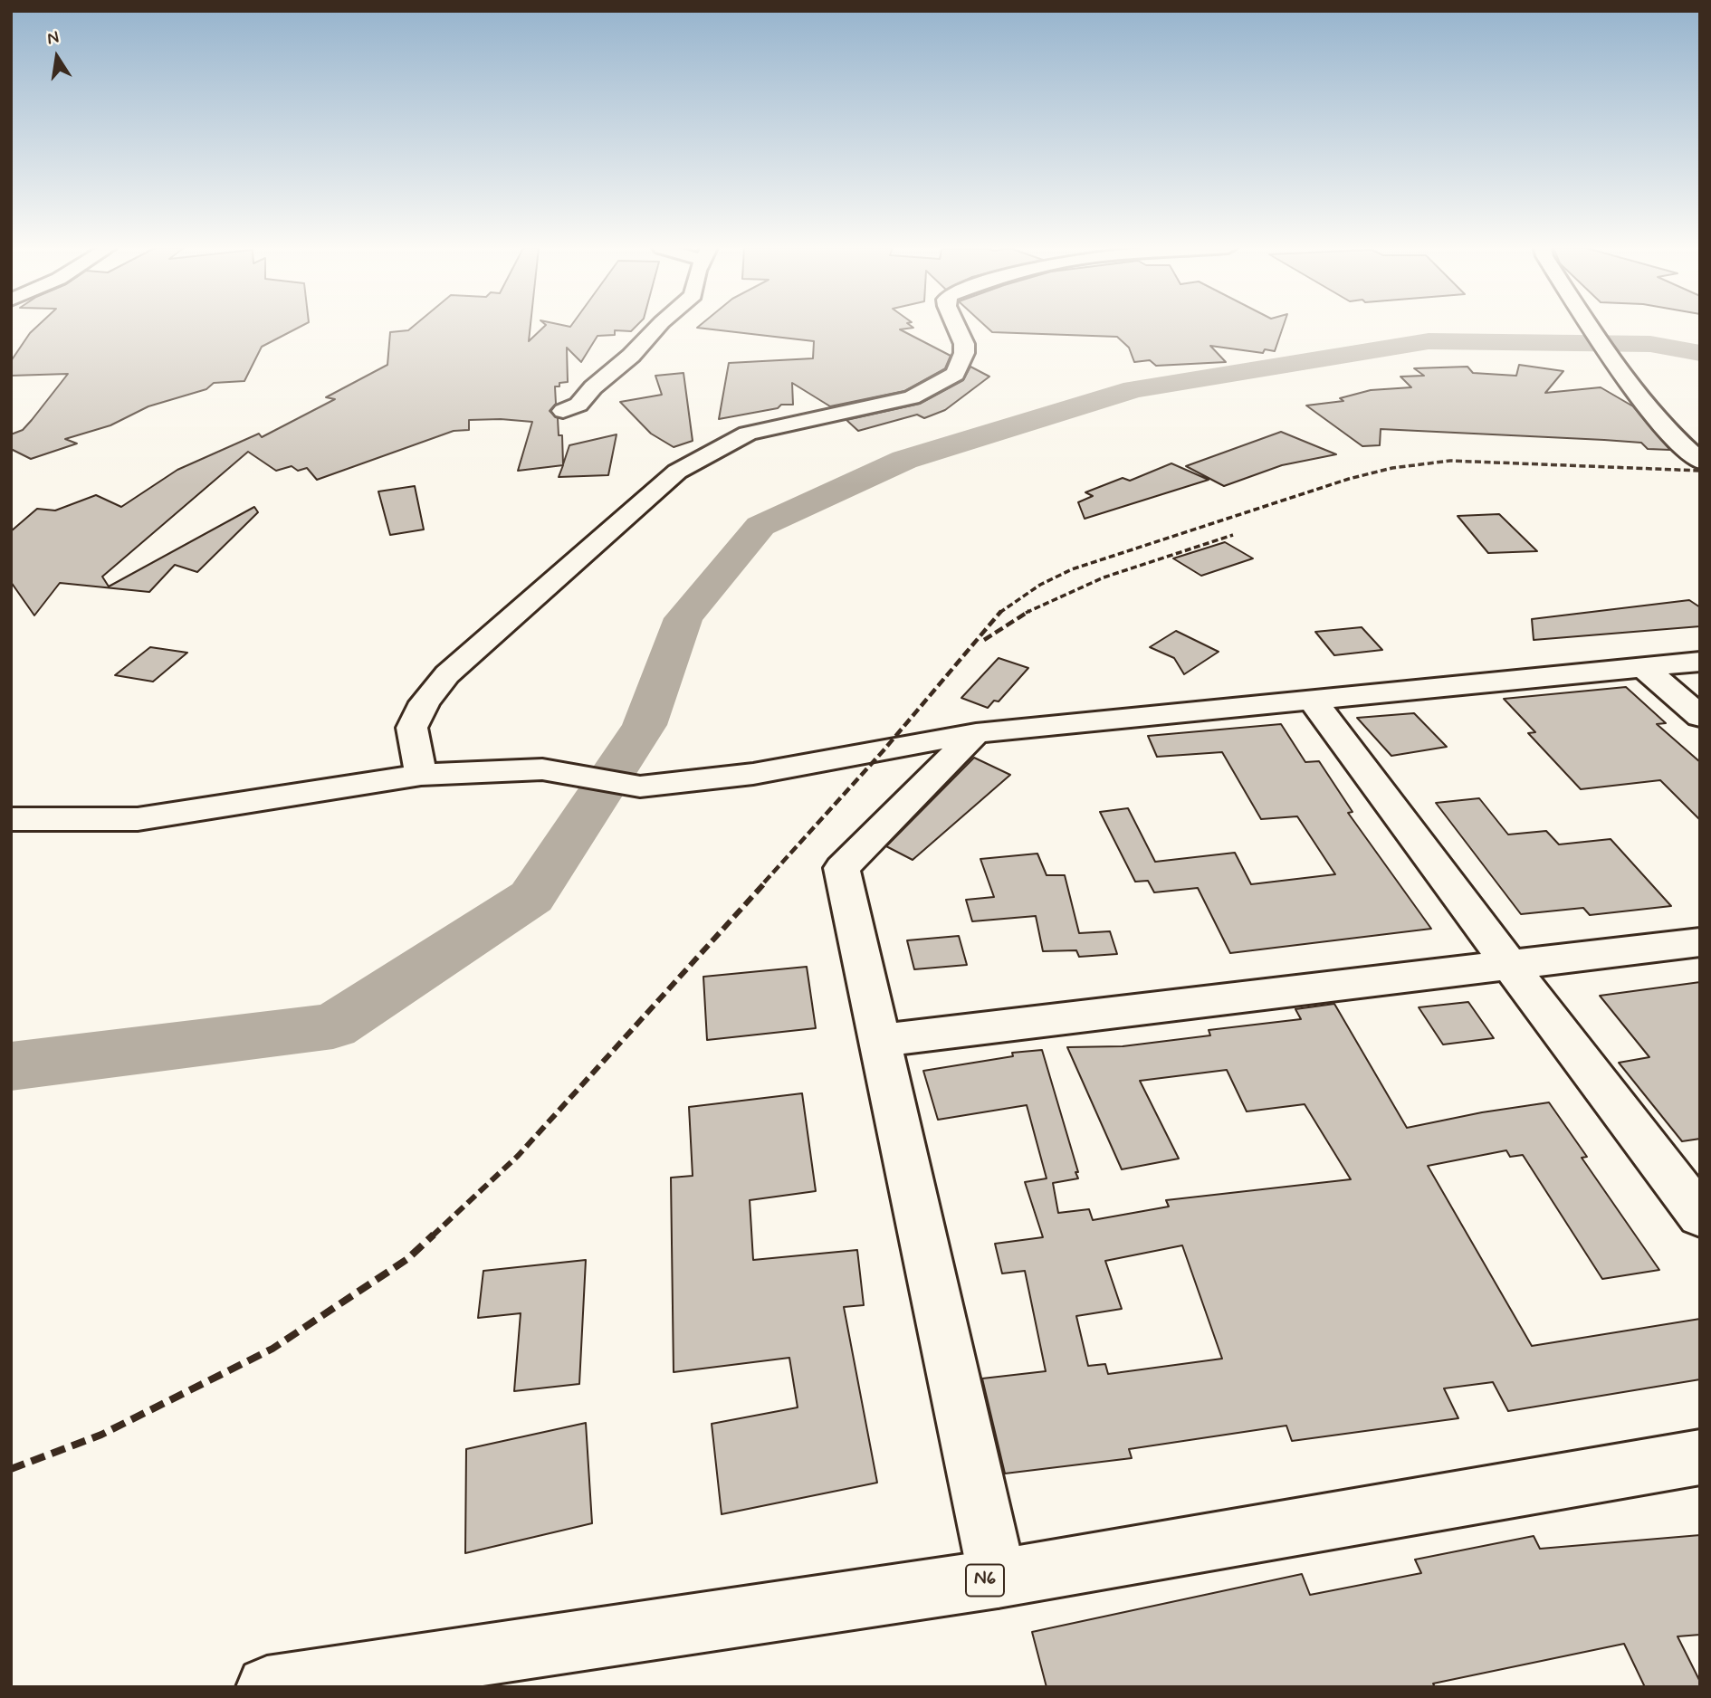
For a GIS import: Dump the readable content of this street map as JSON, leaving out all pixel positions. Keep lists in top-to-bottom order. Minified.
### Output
{"streets":{"main road":["N6"]},"north":"top"}
